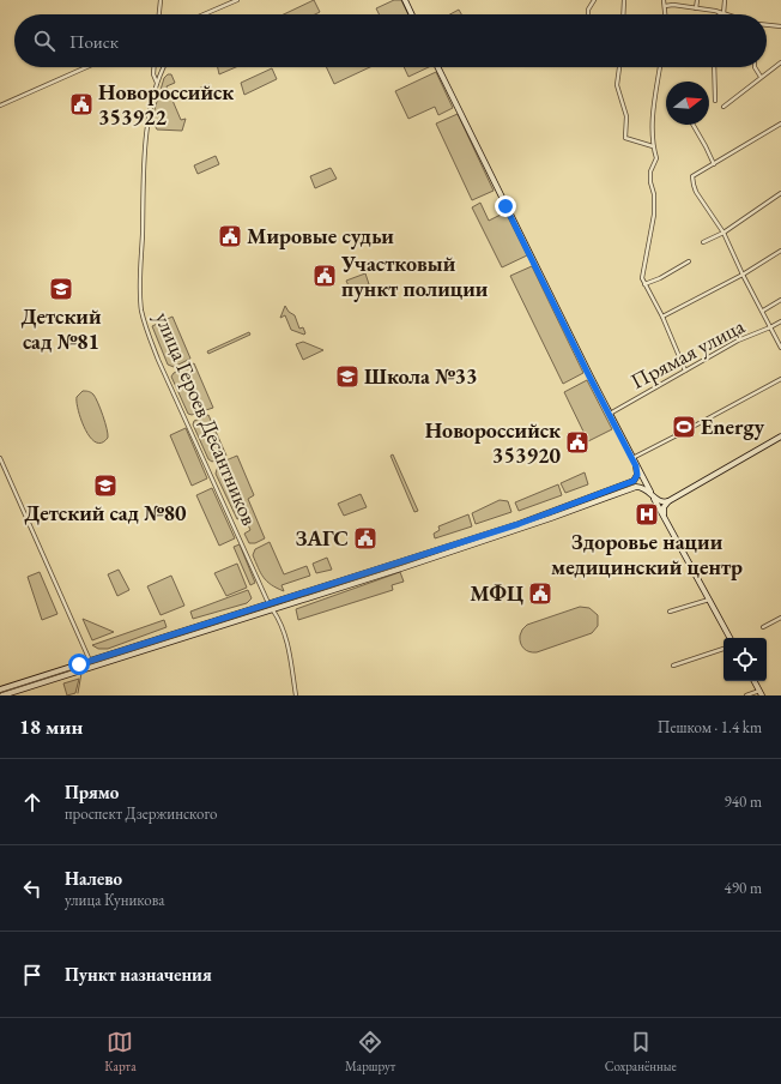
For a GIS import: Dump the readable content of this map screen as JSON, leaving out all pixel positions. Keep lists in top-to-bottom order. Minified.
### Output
{"streets":{"street":["Прямая улица","улица Героев Десантников"]},"places":{"public building":["Новороссийск 353922","Мировые судьи","Участковый пункт полиции","Новороссийск 353920","ЗАГС","МФЦ"],"school or university":["Детский сад №81","Школа №33","Детский сад №80"],"sports":["Energy"],"hospital":["Здоровье нации медицинский центр"]},"north":"right","page":{"search":"Поиск","heading":["18 мин","Пешком · 1.4 km"],"list":[["Прямо","проспект Дзержинского","940 m"],["Налево","улица Куникова","490 m"],"Пункт назначения"],"nav":["Карта","Маршрут","Сохранённые"]}}
